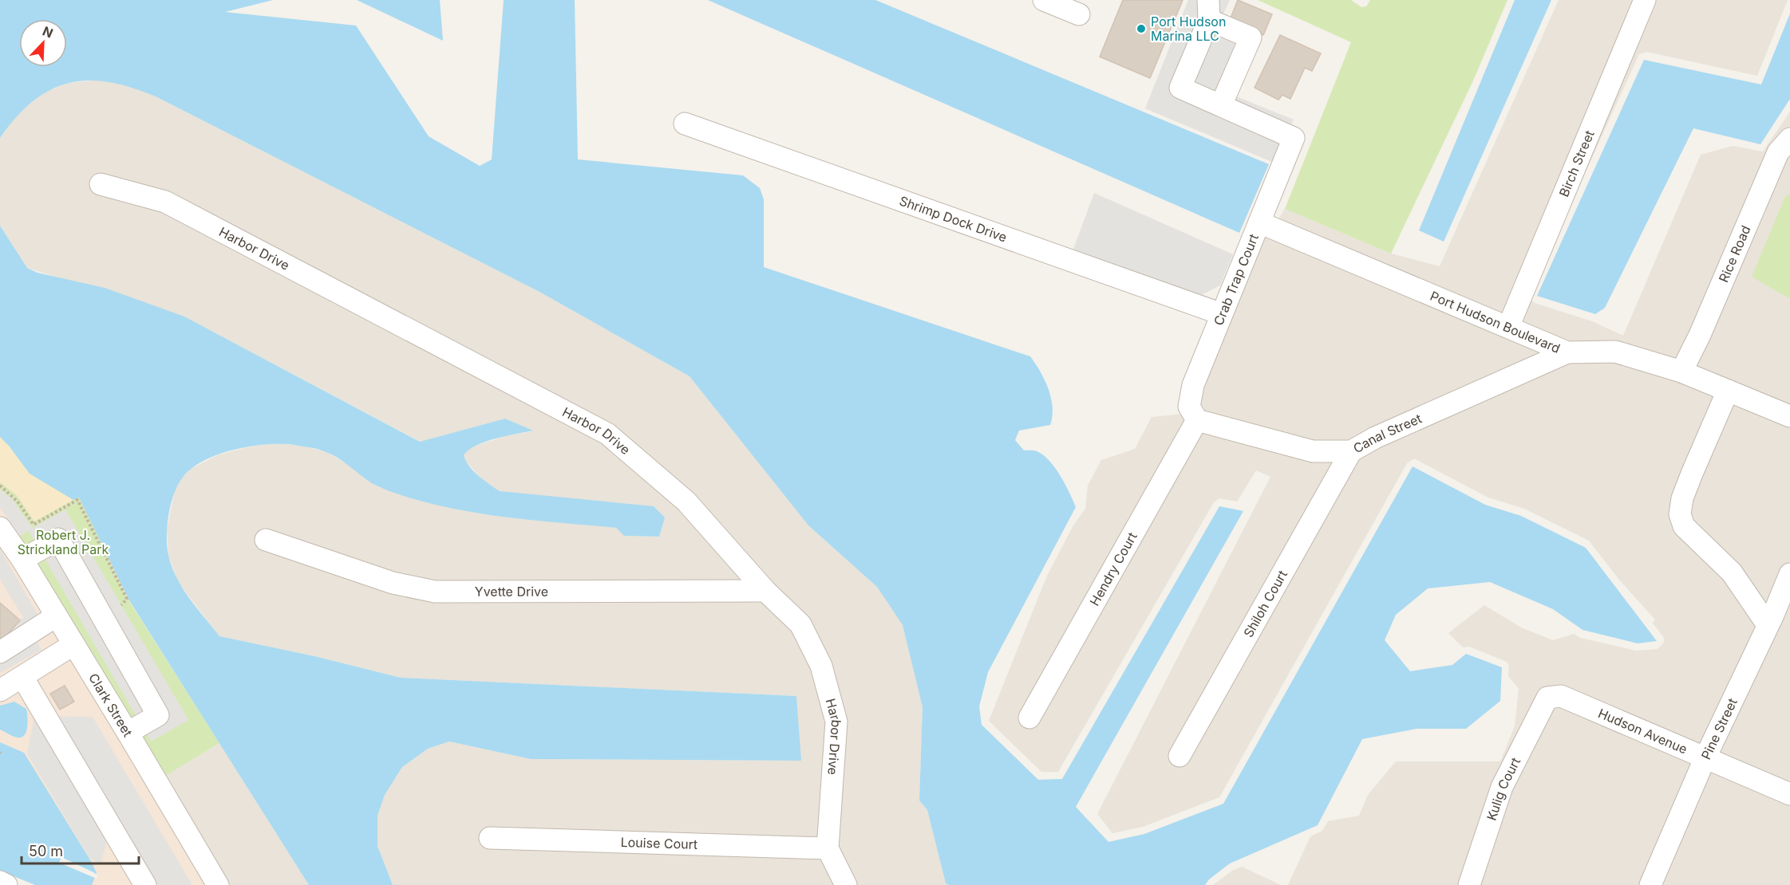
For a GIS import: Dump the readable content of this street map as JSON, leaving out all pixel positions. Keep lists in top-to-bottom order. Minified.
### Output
{"streets":{"street":["Birch Street","Shrimp Dock Drive","Harbor Drive","Rice Road","Crab Trap Court","Port Hudson Boulevard","Canal Street","Hendry Court","Yvette Drive","Shiloh Court","Clark Street","Pine Street","Hudson Avenue","Kulig Court","Louise Court"]},"crossings":[["Birch Street","Port Hudson Boulevard"],["Shrimp Dock Drive","Crab Trap Court"],["Harbor Drive","Yvette Drive"],["Harbor Drive","Louise Court"],["Rice Road","Port Hudson Boulevard"],["Crab Trap Court","Port Hudson Boulevard"],["Crab Trap Court","Canal Street"],["Crab Trap Court","Hendry Court"],["Port Hudson Boulevard","Canal Street"],["Canal Street","Hendry Court"],["Canal Street","Shiloh Court"],["Pine Street","Hudson Avenue"],["Hudson Avenue","Kulig Court"]],"parks":["Robert J. Strickland Park"],"places":["Port Hudson Marina LLC"],"scale_bar":"50 m","north":"top right"}
